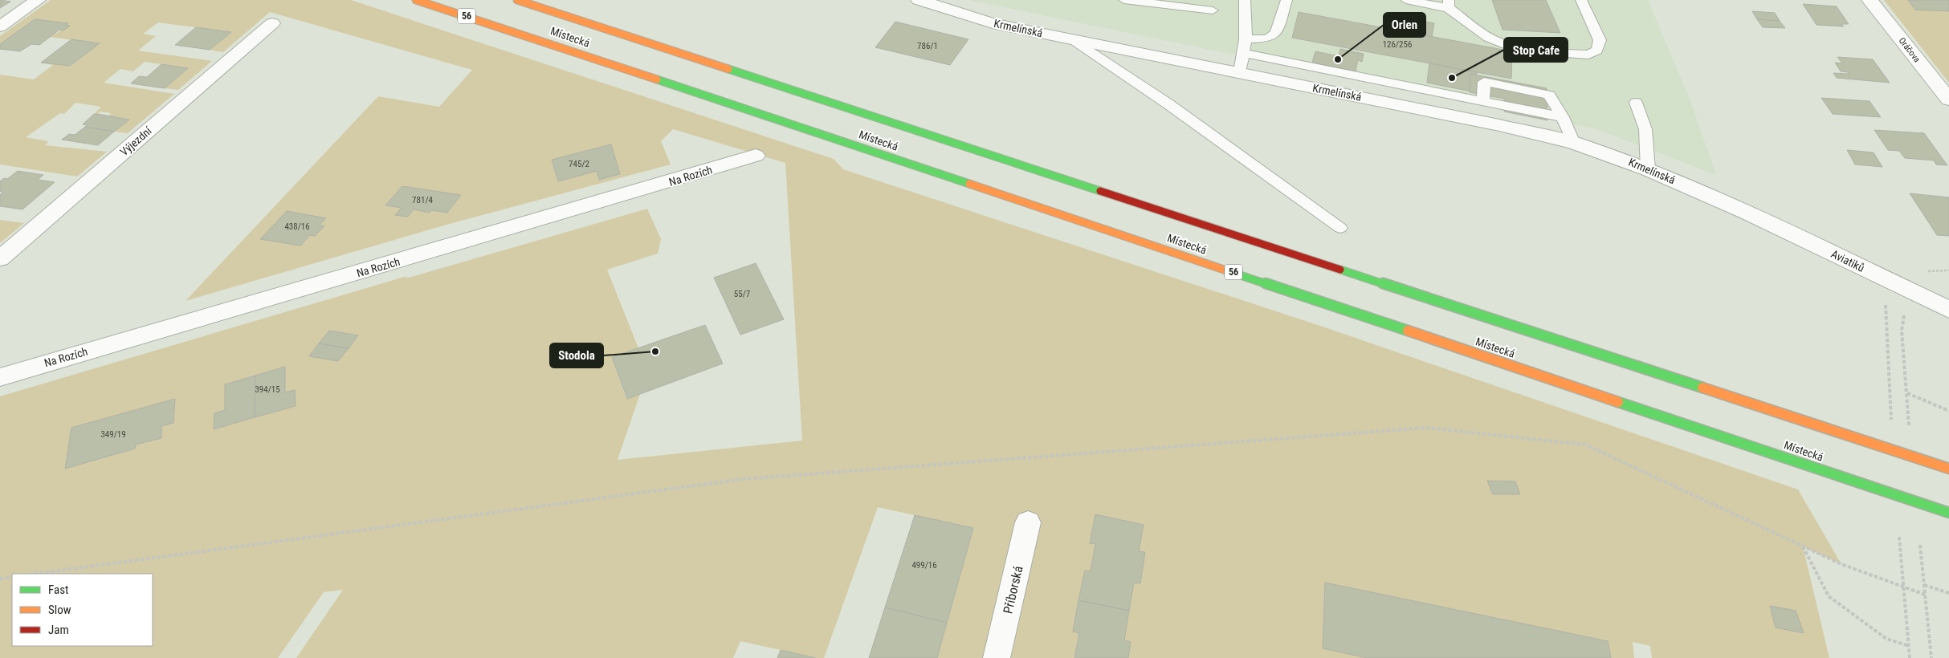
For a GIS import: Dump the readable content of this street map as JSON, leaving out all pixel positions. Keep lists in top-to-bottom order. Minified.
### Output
{"streets":{"highway":["56","Místecká"],"street":["Krmelínská","Oráčova","Výjezdní","Na Rozích","Aviatiků","Příborská"]},"crossings":[["Krmelínská","Aviatiků"]],"places":["Orlen","Stop Cafe","Stodola"],"house_numbers":["126/256","786/1","745/2","781/4","438/16","55/7","394/15","349/19","499/16"],"legend":["Fast","Slow","Jam"]}
